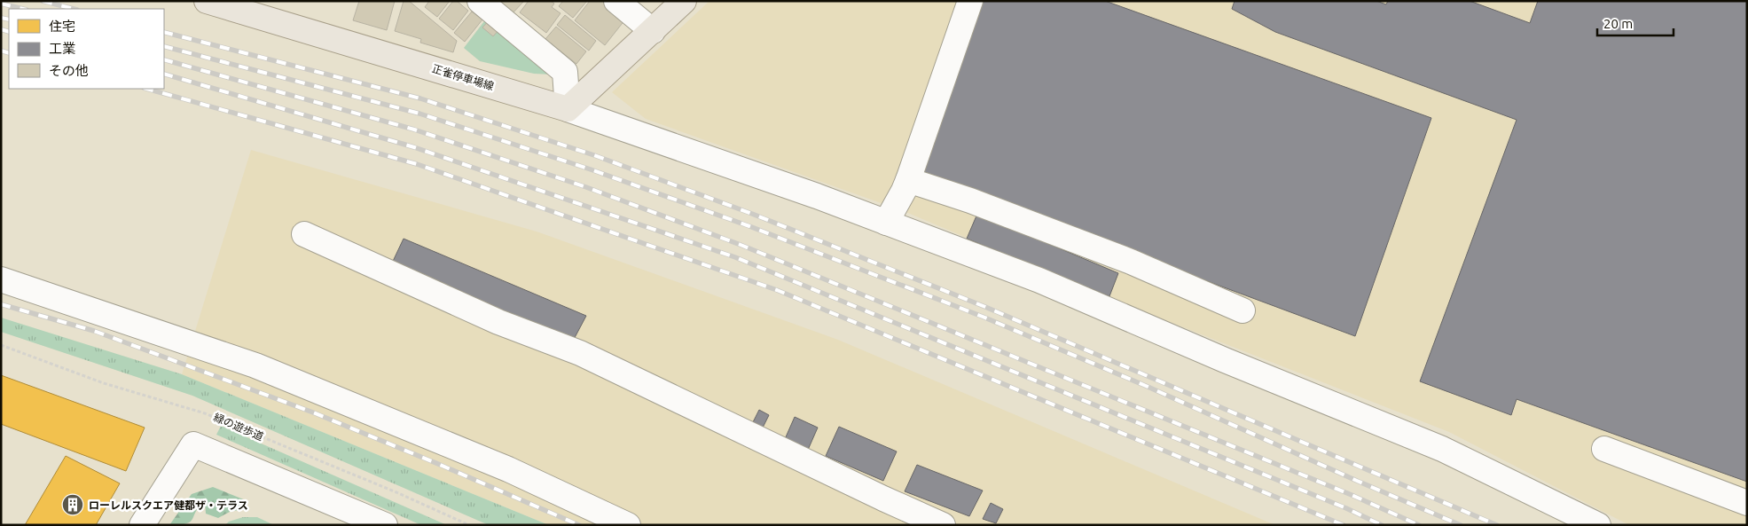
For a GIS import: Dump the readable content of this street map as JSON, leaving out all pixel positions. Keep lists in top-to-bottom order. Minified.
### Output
{"streets":{"main road":["正雀停車場線"],"path":["緑の遊歩道"]},"places":{"building":["ローレルスクエア健都ザ・テラス"]},"legend":["住宅","工業","その他"],"scale_bar":"20 m"}
